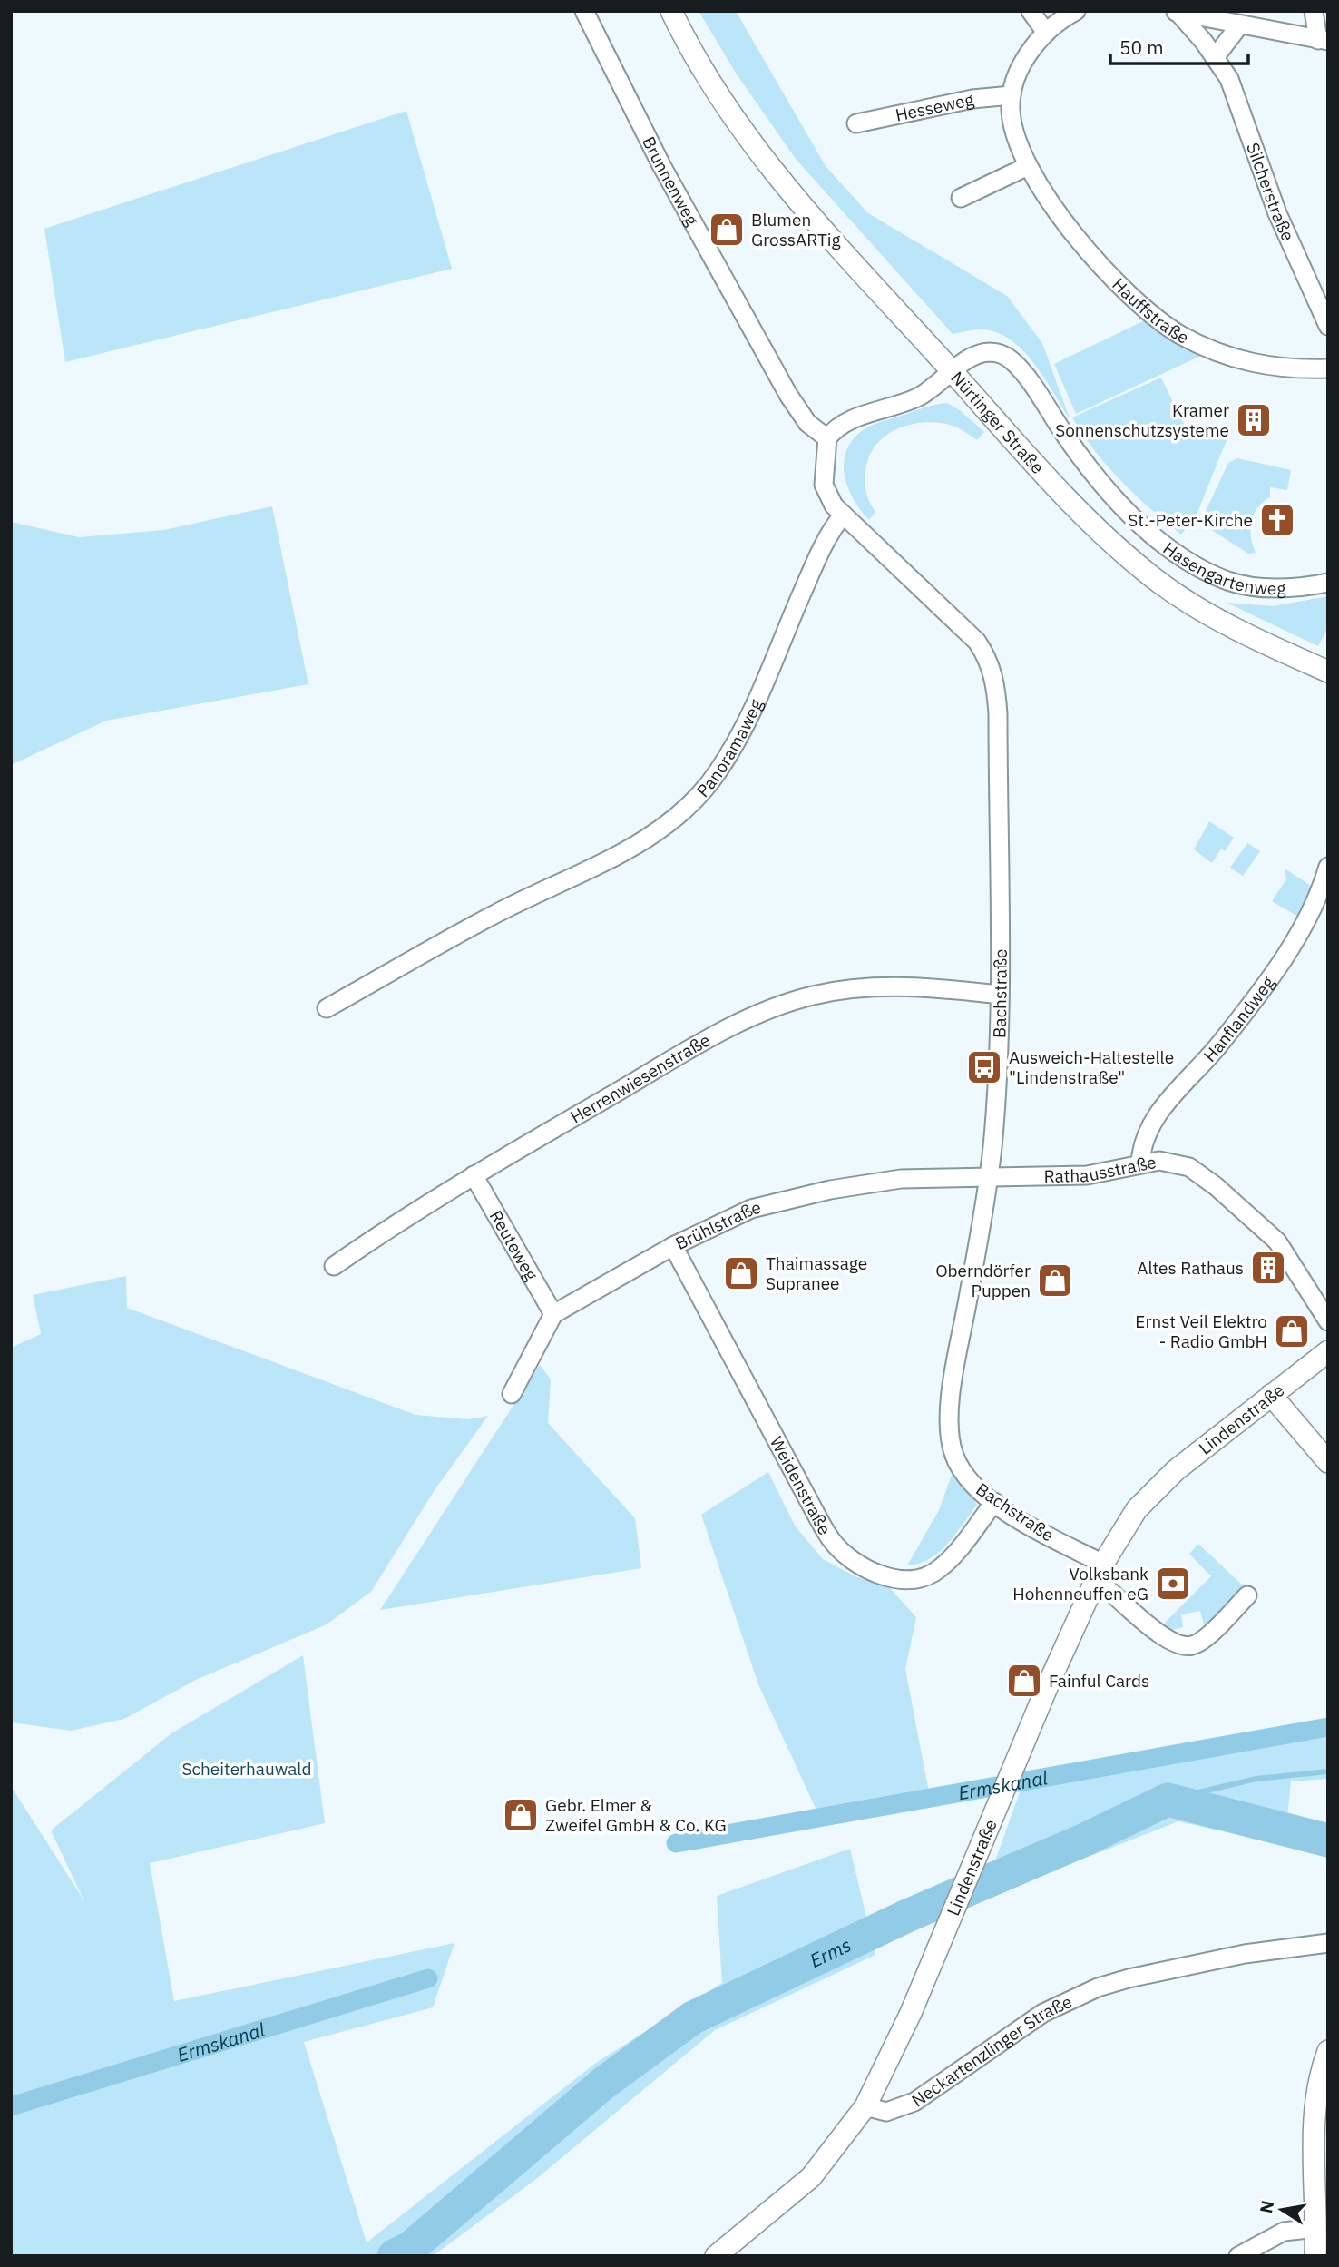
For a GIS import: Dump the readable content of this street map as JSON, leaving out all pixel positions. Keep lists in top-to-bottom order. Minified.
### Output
{"streets":{"street":["Hesseweg","Brunnenweg","Silcherstraße","Hauffstraße","Nürtinger Straße","Hasengartenweg","Panoramaweg","Bachstraße","Hanflandweg","Herrenwiesenstraße","Rathausstraße","Brühlstraße","Reuteweg","Lindenstraße","Weidenstraße","Neckartenzlinger Straße"]},"crossings":[["Hesseweg","Hauffstraße"],["Nürtinger Straße","Hasengartenweg"],["Panoramaweg","Bachstraße"],["Bachstraße","Herrenwiesenstraße"],["Bachstraße","Rathausstraße"],["Bachstraße","Brühlstraße"],["Bachstraße","Lindenstraße"],["Bachstraße","Weidenstraße"],["Hanflandweg","Rathausstraße"],["Herrenwiesenstraße","Reuteweg"],["Rathausstraße","Brühlstraße"],["Brühlstraße","Reuteweg"],["Brühlstraße","Weidenstraße"],["Lindenstraße","Neckartenzlinger Straße"]],"water":["Ermskanal","Erms"],"parks":["Scheiterhauwald"],"places":{"shop":["Blumen GrossARTig","Thaimassage Supranee","Oberndörfer Puppen","Ernst Veil Elektro - Radio GmbH","Fainful Cards","Gebr. Elmer & Zweifel GmbH & Co. KG"],"building":["Kramer Sonnenschutzsysteme","Altes Rathaus"],"church":["St.-Peter-Kirche"],"bus stop":["Ausweich-Haltestelle \"Lindenstraße\""],"bank":["Volksbank Hohenneuffen eG"]},"scale_bar":"50 m","north":"left"}
